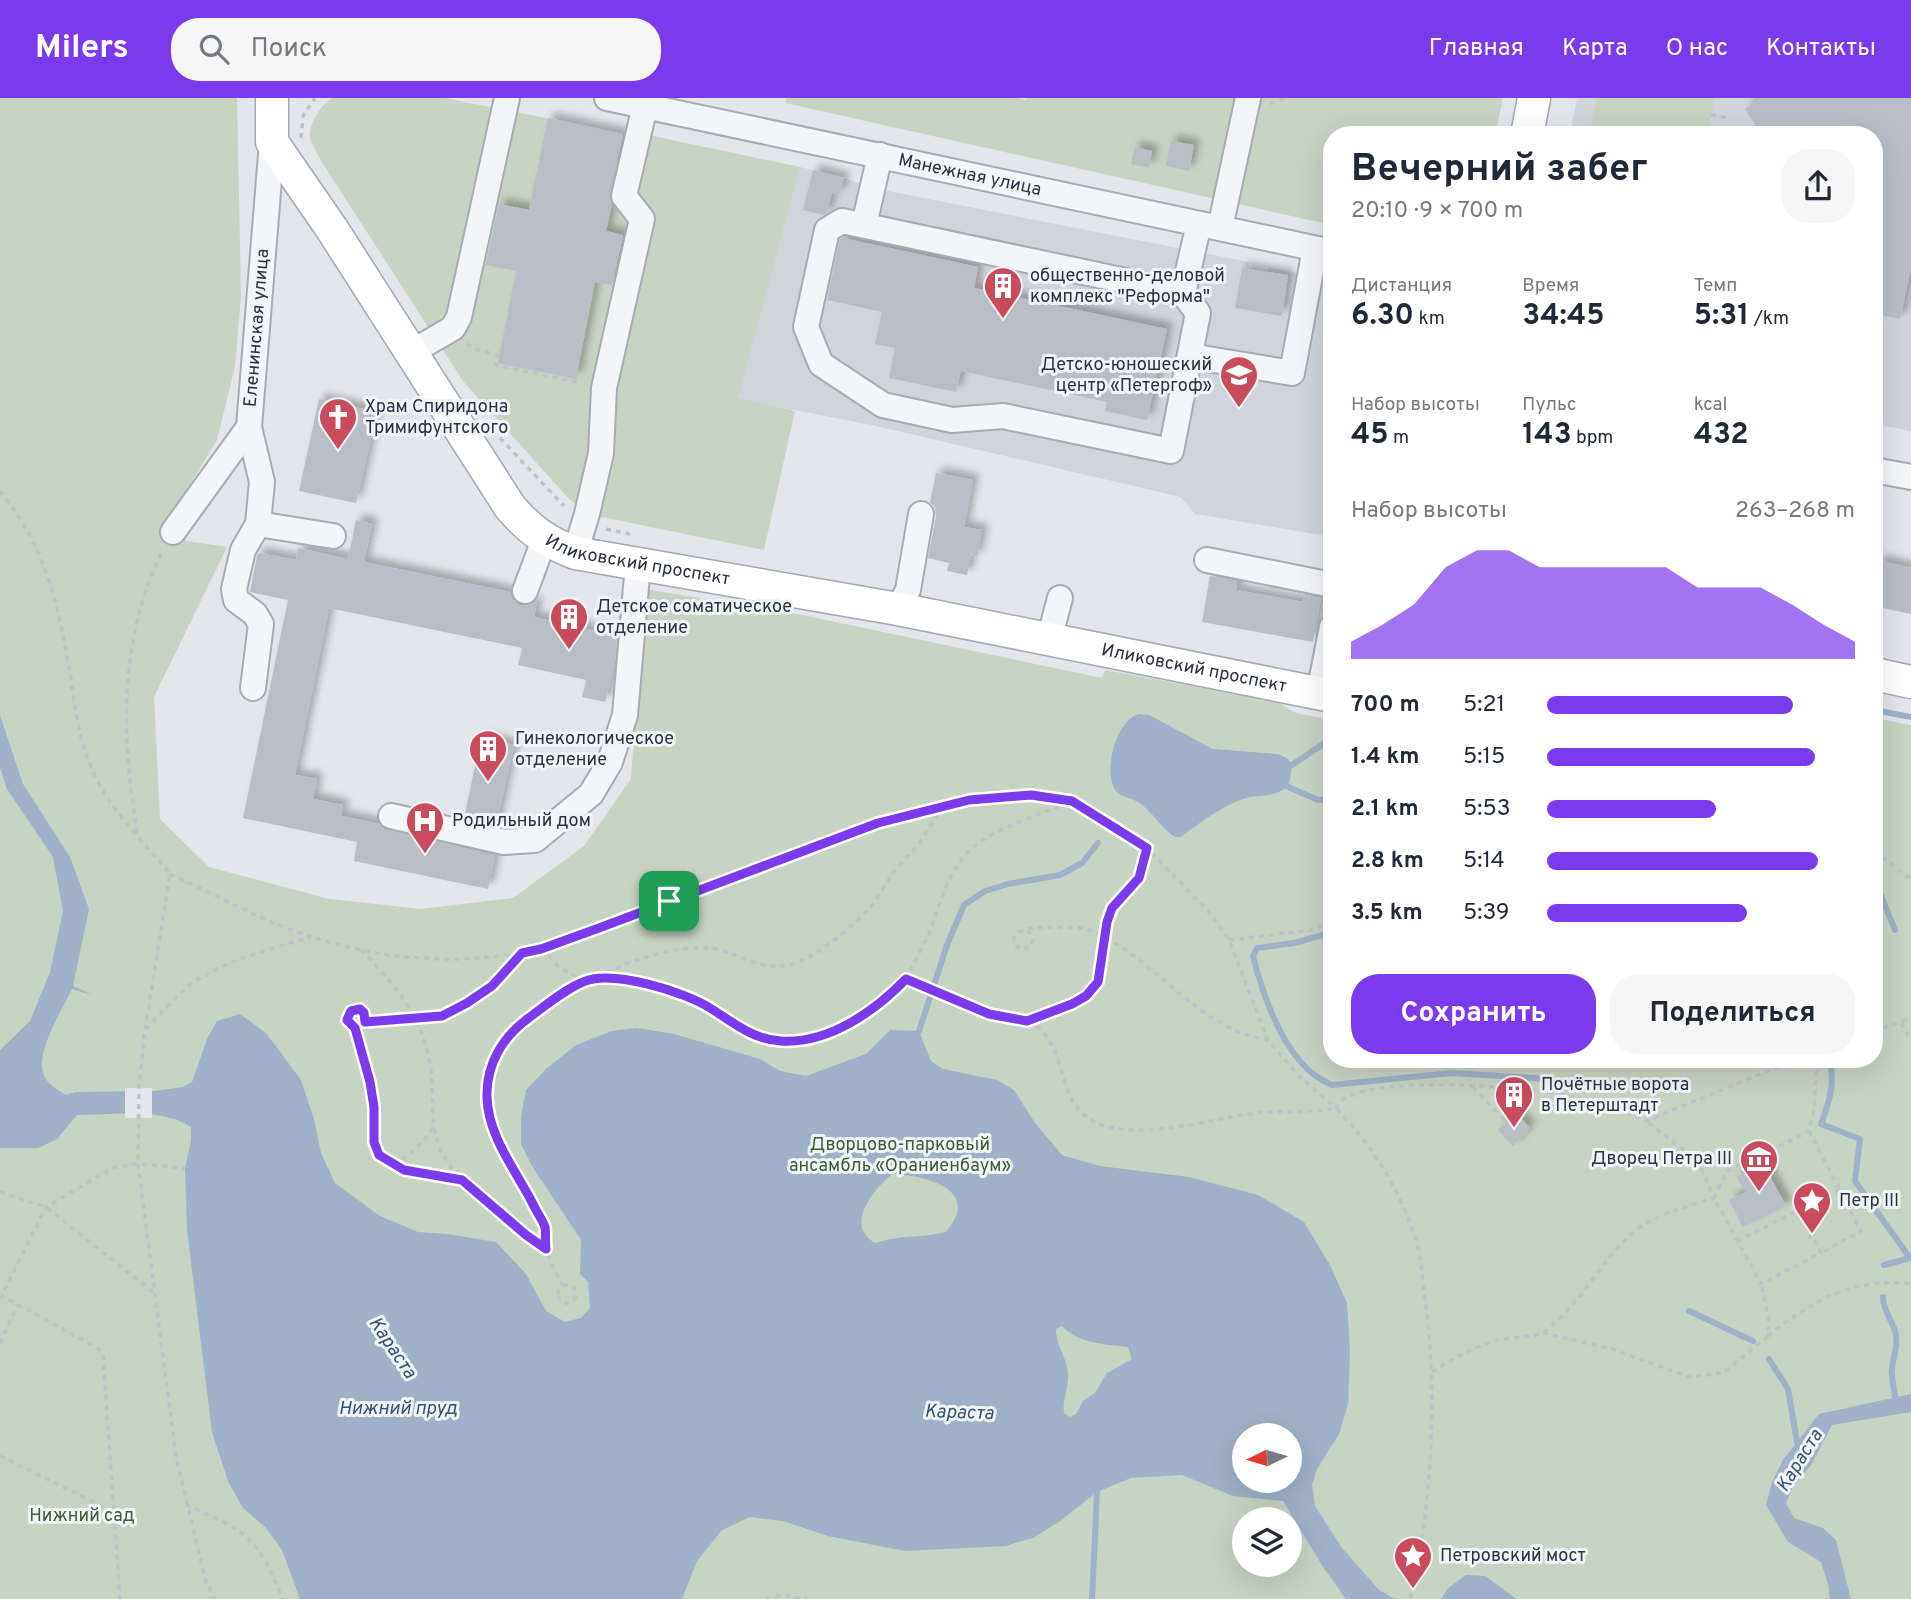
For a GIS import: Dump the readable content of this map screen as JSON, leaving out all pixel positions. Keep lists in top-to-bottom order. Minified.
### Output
{"streets":{"main road":["Еленинская улица","Иликовский проспект"],"street":["Манежная улица"]},"crossings":[["Еленинская улица","Иликовский проспект"]],"water":["Караста","Нижний пруд"],"parks":["Дворцово-парковый ансамбль «Ораниенбаум»","Нижний сад"],"places":{"building":["oбщеcтвенно-деловoй кoмплeкc \"Peфoрма\"","Детское соматическое отделение","Гинекологическое отделение","Почётные ворота в Петерштадт"],"school or university":["Детско-юношеский центр «Петергоф»"],"church":["Храм Спиридона Тримифунтского"],"hospital":["Родильный дом"],"museum":["Дворец Петра III"],"place":["Петр III","Петровский мост"]},"north":"left","page":{"header":"Milers","search":"Поиск","nav":["Главная","Карта","О нас","Контакты"],"heading":["Вечерний забег","20:10 · 9 × 700 m"],"stats":[["Дистанция","6.30 km"],["Время","34:45"],["Темп","5:31 /km"],["Набор высоты","45 m"],["Пульс","143 bpm"],["kcal","432"]],"chart":["Набор высоты","263–268 m"],"list":[{"name":"700 m","note":"5:21"},{"name":"1.4 km","note":"5:15"},{"name":"2.1 km","note":"5:53"},{"name":"2.8 km","note":"5:14"},{"name":"3.5 km","note":"5:39"}],"buttons":["Сохранить","Поделиться"]}}
